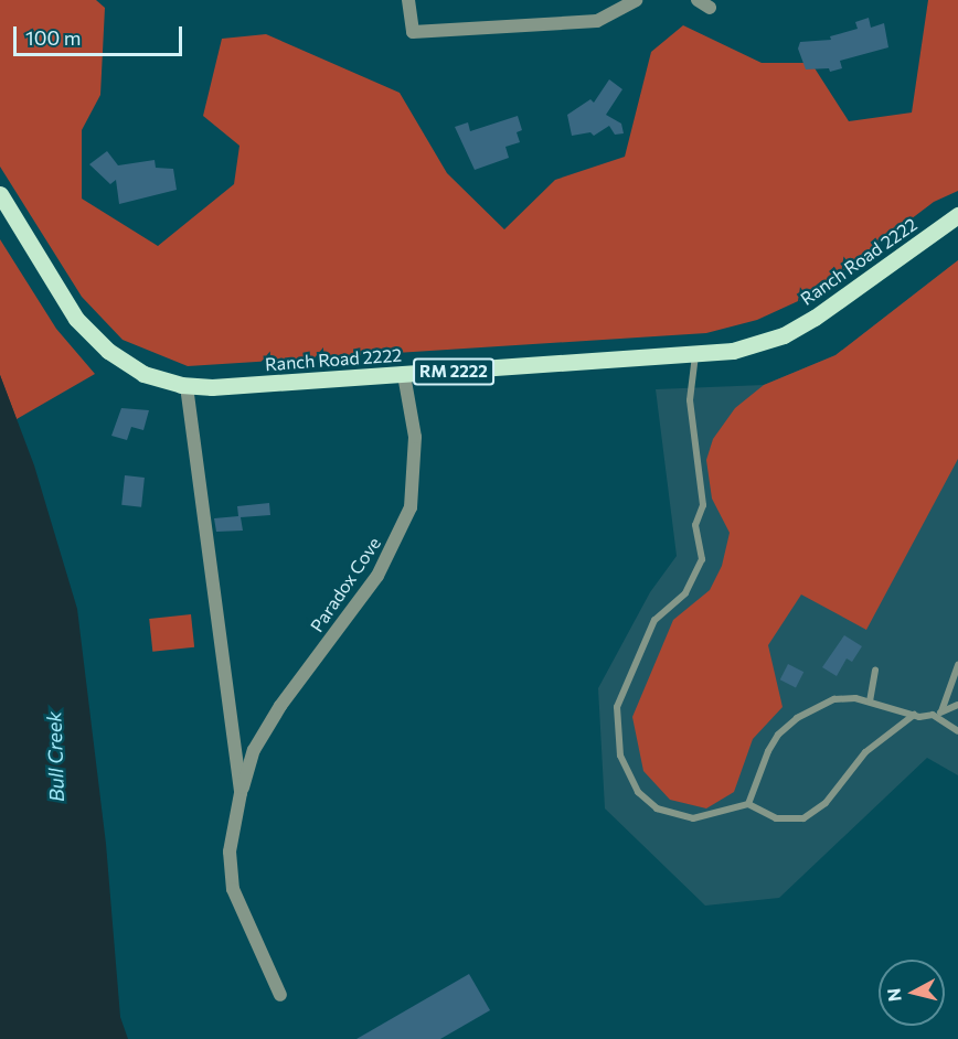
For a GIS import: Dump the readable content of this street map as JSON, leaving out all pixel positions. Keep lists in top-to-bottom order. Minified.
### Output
{"streets":{"main road":["Ranch Road 2222","RM 2222"],"street":["Paradox Cove"]},"crossings":[["Ranch Road 2222","Paradox Cove"]],"water":["Bull Creek"],"scale_bar":"100 m","north":"left"}
